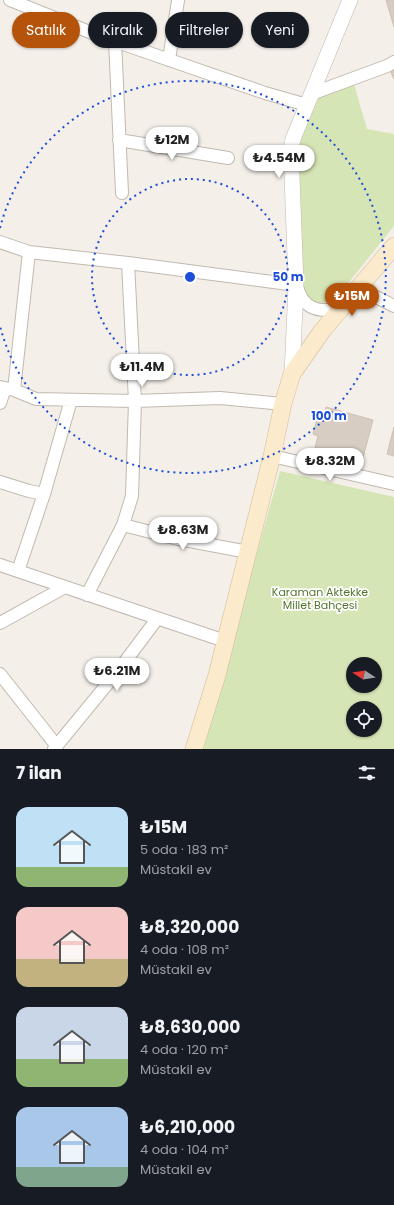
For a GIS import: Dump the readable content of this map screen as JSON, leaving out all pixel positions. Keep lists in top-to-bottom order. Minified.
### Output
{"parks":["Karaman Aktekke Millet Bahçesi"],"north":"left","page":{"chip":["Satılık","Kiralık","Filtreler","Yeni"],"price":["₺12M","₺4.54M","₺15M","₺11.4M","₺8.32M","₺8.63M","₺6.21M"],"heading":"7 ilan","list":[{"name":"₺15M","note":"5 oda · 183 m² · Müstakil ev"},{"name":"₺8,320,000","note":"4 oda · 108 m² · Müstakil ev"},{"name":"₺8,630,000","note":"4 oda · 120 m² · Müstakil ev"},{"name":"₺6,210,000","note":"4 oda · 104 m² · Müstakil ev"}]},"rings":["50 m","100 m"]}
